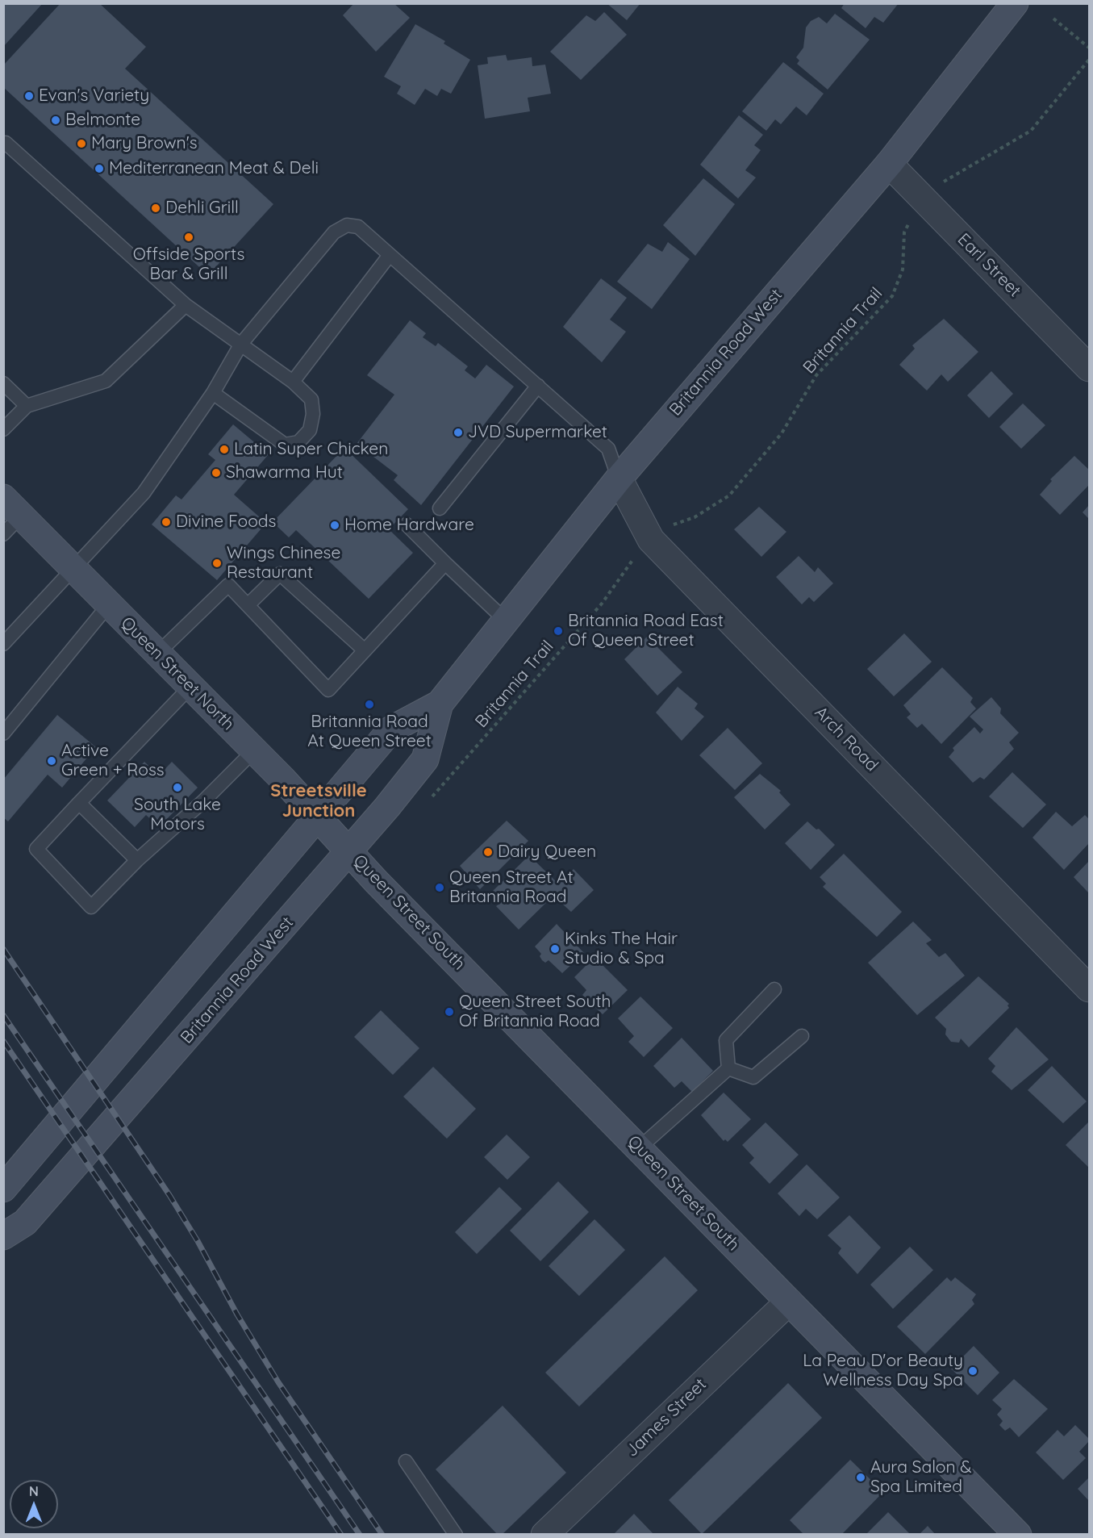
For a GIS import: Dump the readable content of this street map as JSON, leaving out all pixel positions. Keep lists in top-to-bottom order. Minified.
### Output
{"streets":{"main road":["Britannia Road West","Queen Street North","Queen Street South"],"street":["Earl Street","Arch Road","James Street"],"path":["Britannia Trail"]},"crossings":[["Earl Street","Britannia Road West"],["Britannia Road West","Queen Street North"],["Britannia Road West","Arch Road"],["Britannia Road West","Queen Street South"],["Queen Street North","Queen Street South"],["Queen Street South","James Street"]],"districts":["Streetsville Junction"],"places":["Evan's Variety","Belmonte","Mary Brown's","Mediterranean Meat & Deli","Dehli Grill","Offside Sports Bar & Grill","JVD Supermarket","Latin Super Chicken","Shawarma Hut","Divine Foods","Home Hardware","Wings Chinese Restaurant","Britannia Road East Of Queen Street","Britannia Road At Queen Street","Active Green + Ross","South Lake Motors","Dairy Queen","Queen Street At Britannia Road","Kinks The Hair Studio & Spa","Queen Street South Of Britannia Road","La Peau D'or Beauty Wellness Day Spa","Aura Salon & Spa Limited"],"north":"top"}
